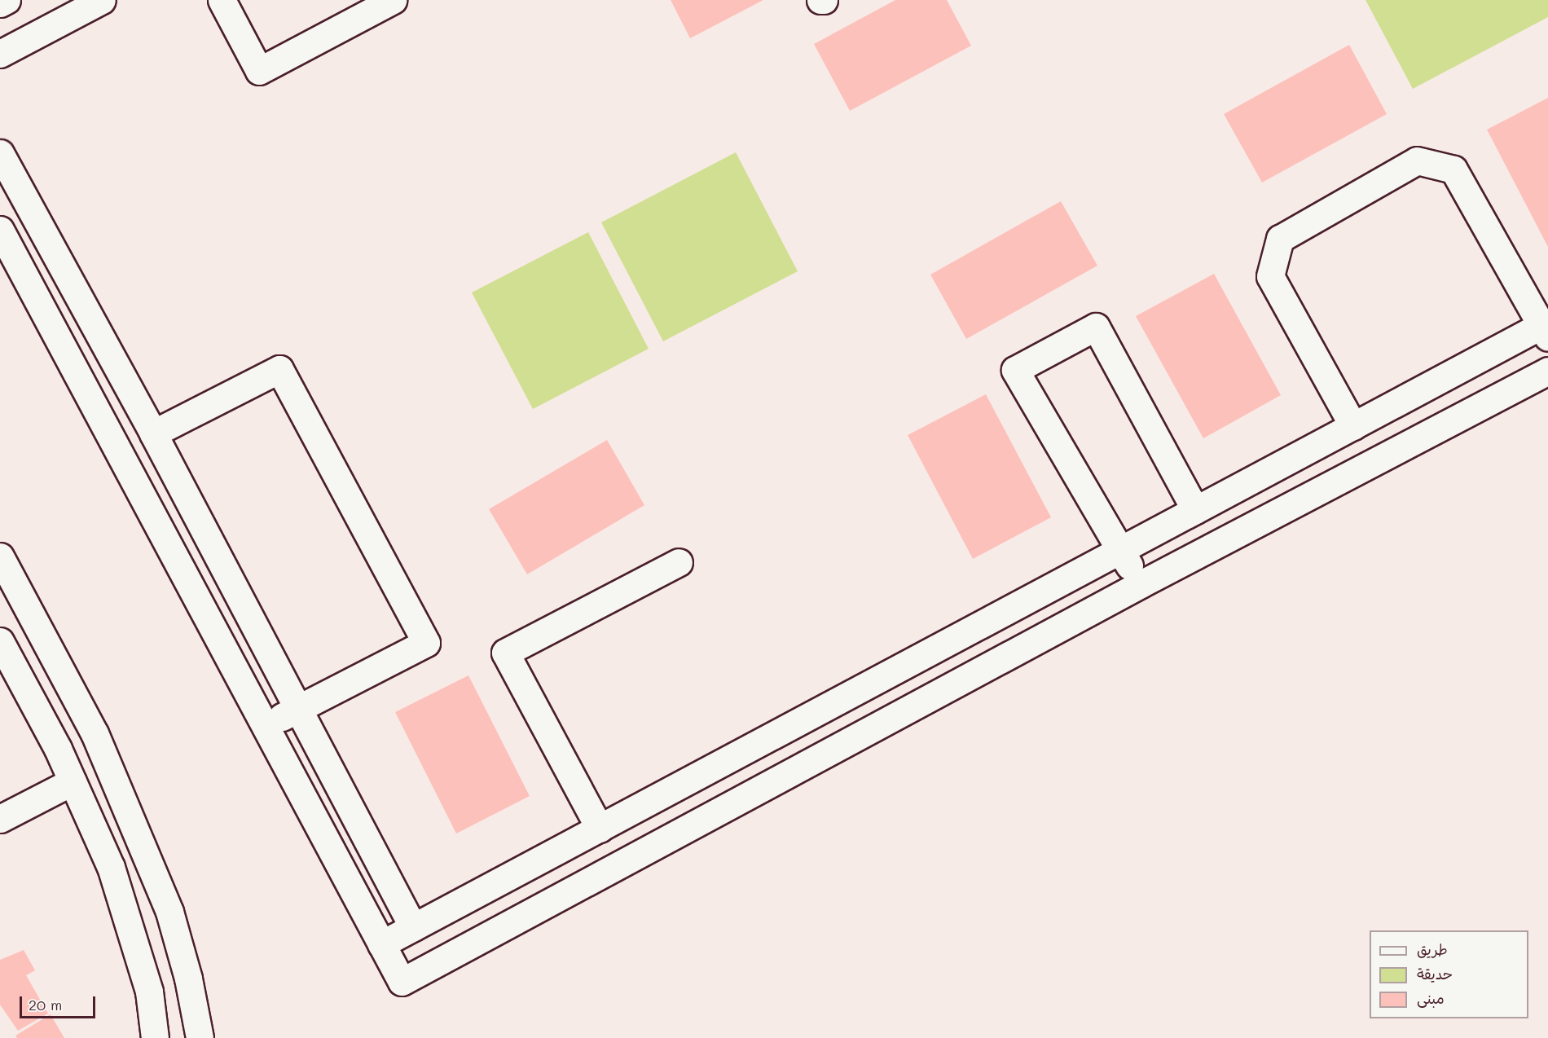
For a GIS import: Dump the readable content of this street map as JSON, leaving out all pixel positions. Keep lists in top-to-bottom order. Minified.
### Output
{"legend":["طريق","حديقة","مبنى"],"scale_bar":"20 m"}
